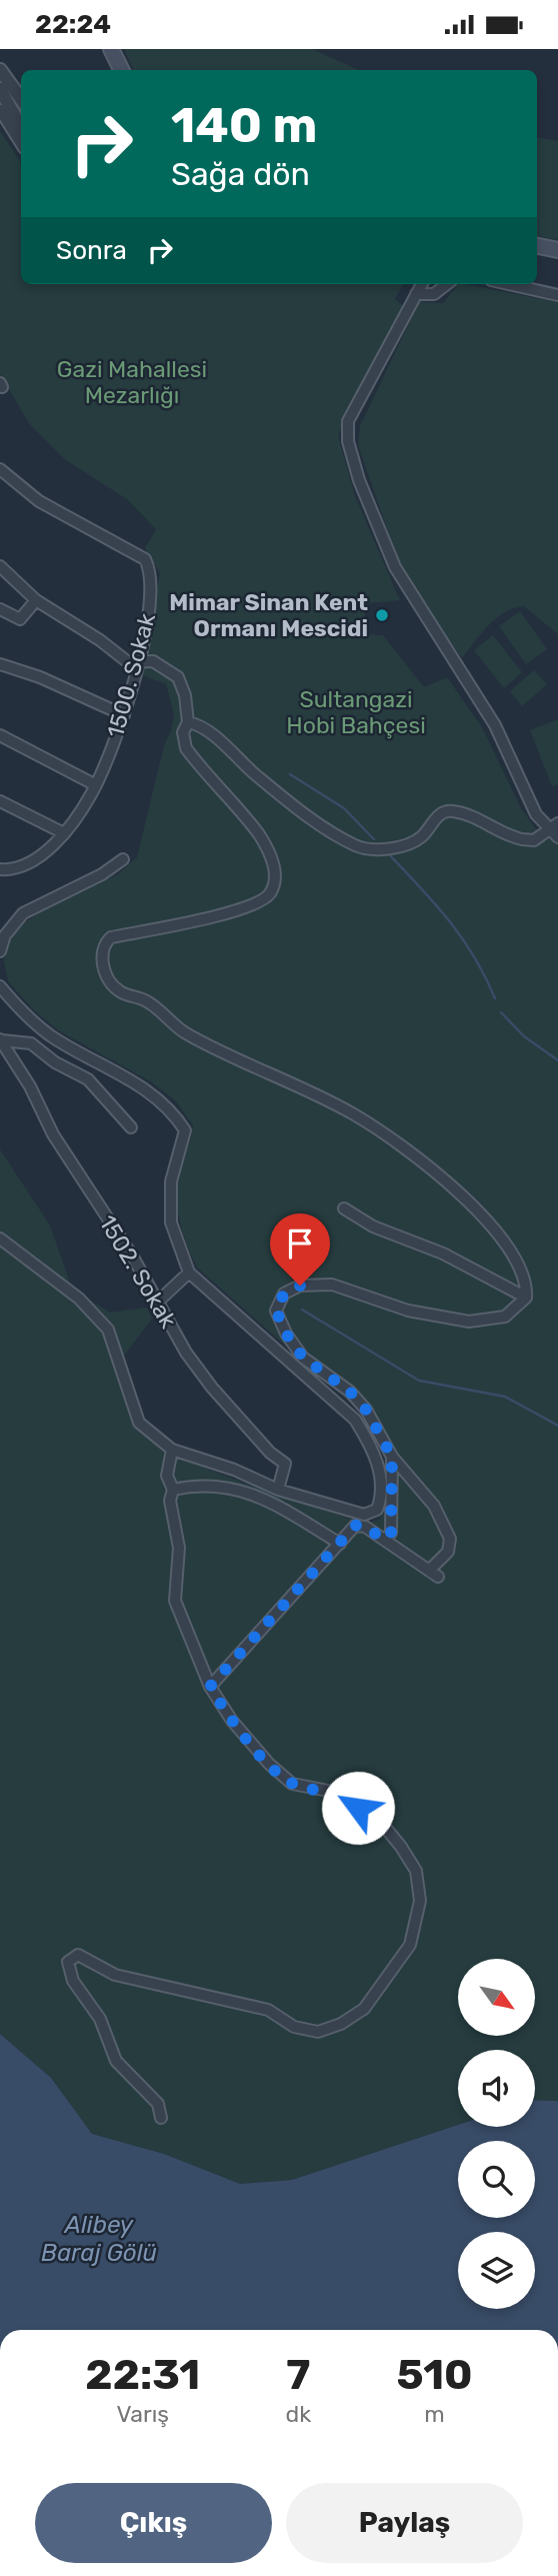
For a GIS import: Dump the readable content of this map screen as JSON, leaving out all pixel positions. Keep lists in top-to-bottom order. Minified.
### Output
{"streets":{"street":["1500. Sokak","1502. Sokak"]},"water":["Alibey Baraj Gölü"],"parks":["Gazi Mahallesi Mezarlığı","Sultangazi Hobi Bahçesi"],"places":["Mimar Sinan Kent Ormanı Mescidi"],"north":"bottom right","page":{"status":"22:24","turn":["140 m","Sağa dön"],"then":"Sonra","eta":["22:31","Varış","7","dk","510","m"],"buttons":["Çıkış","Paylaş"]}}
